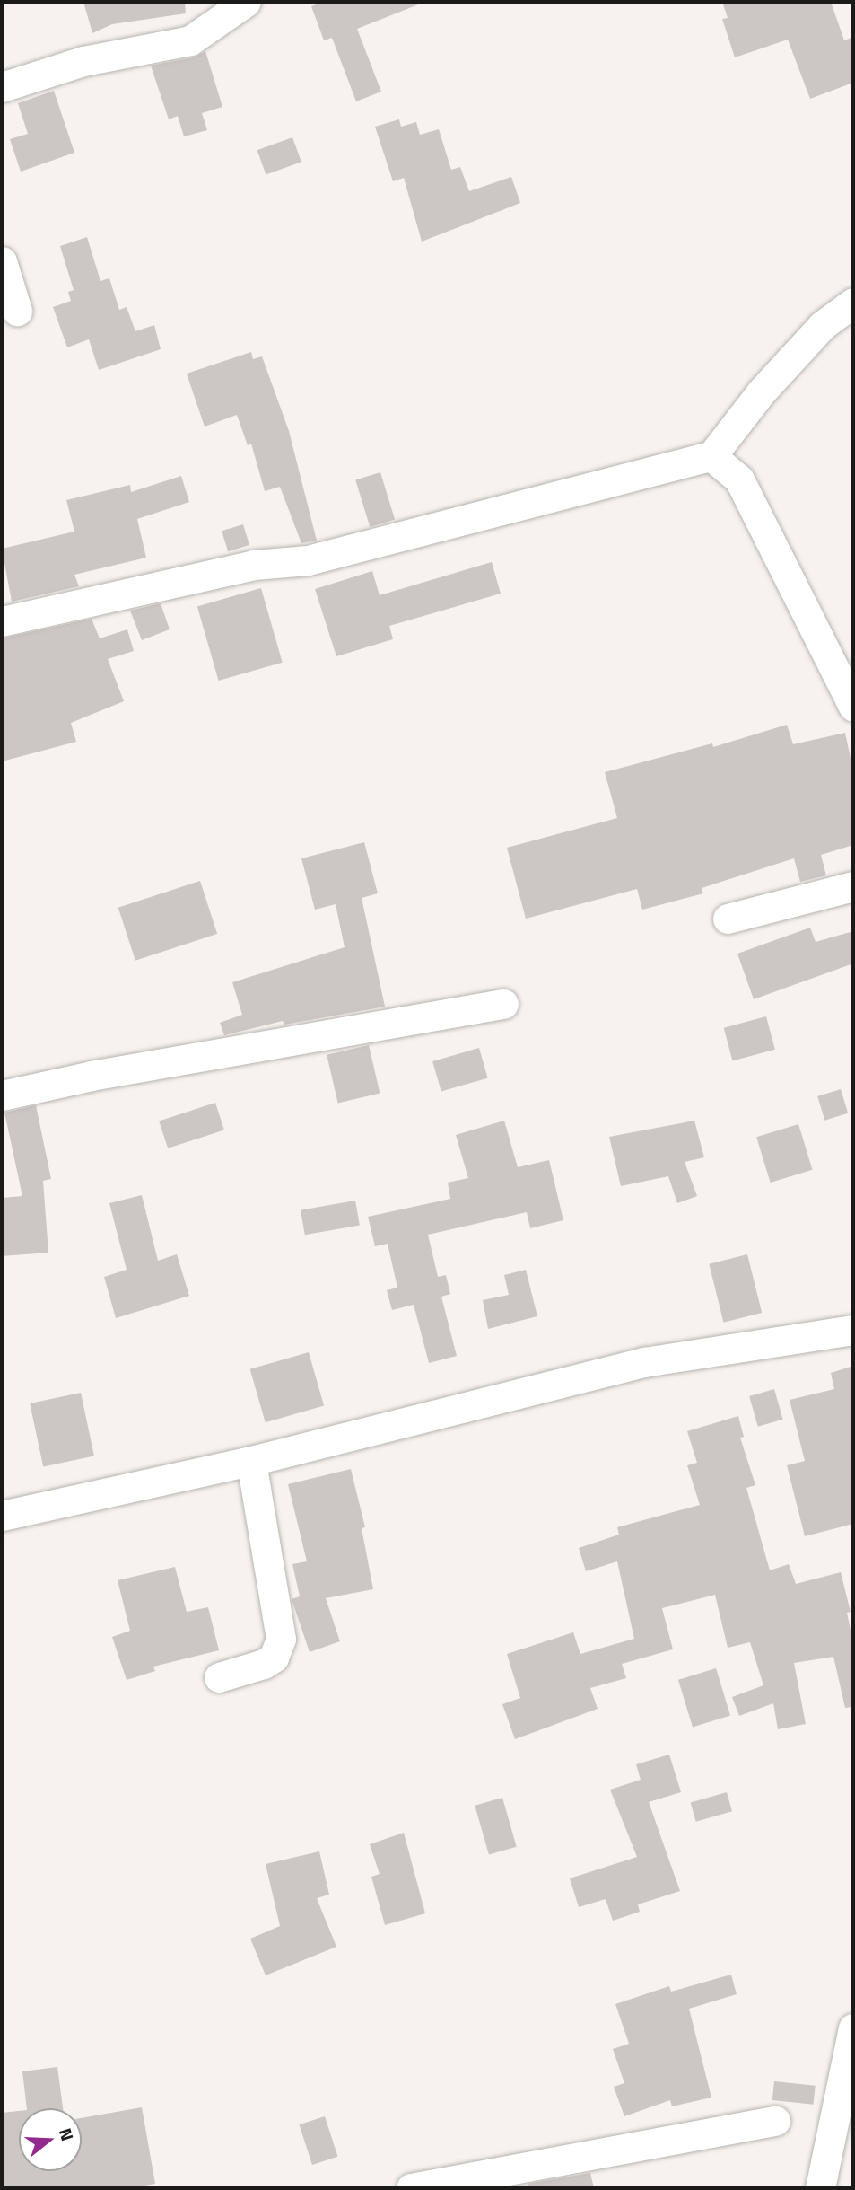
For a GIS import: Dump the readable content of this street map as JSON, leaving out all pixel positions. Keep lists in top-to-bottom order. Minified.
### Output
{"north":"right"}
